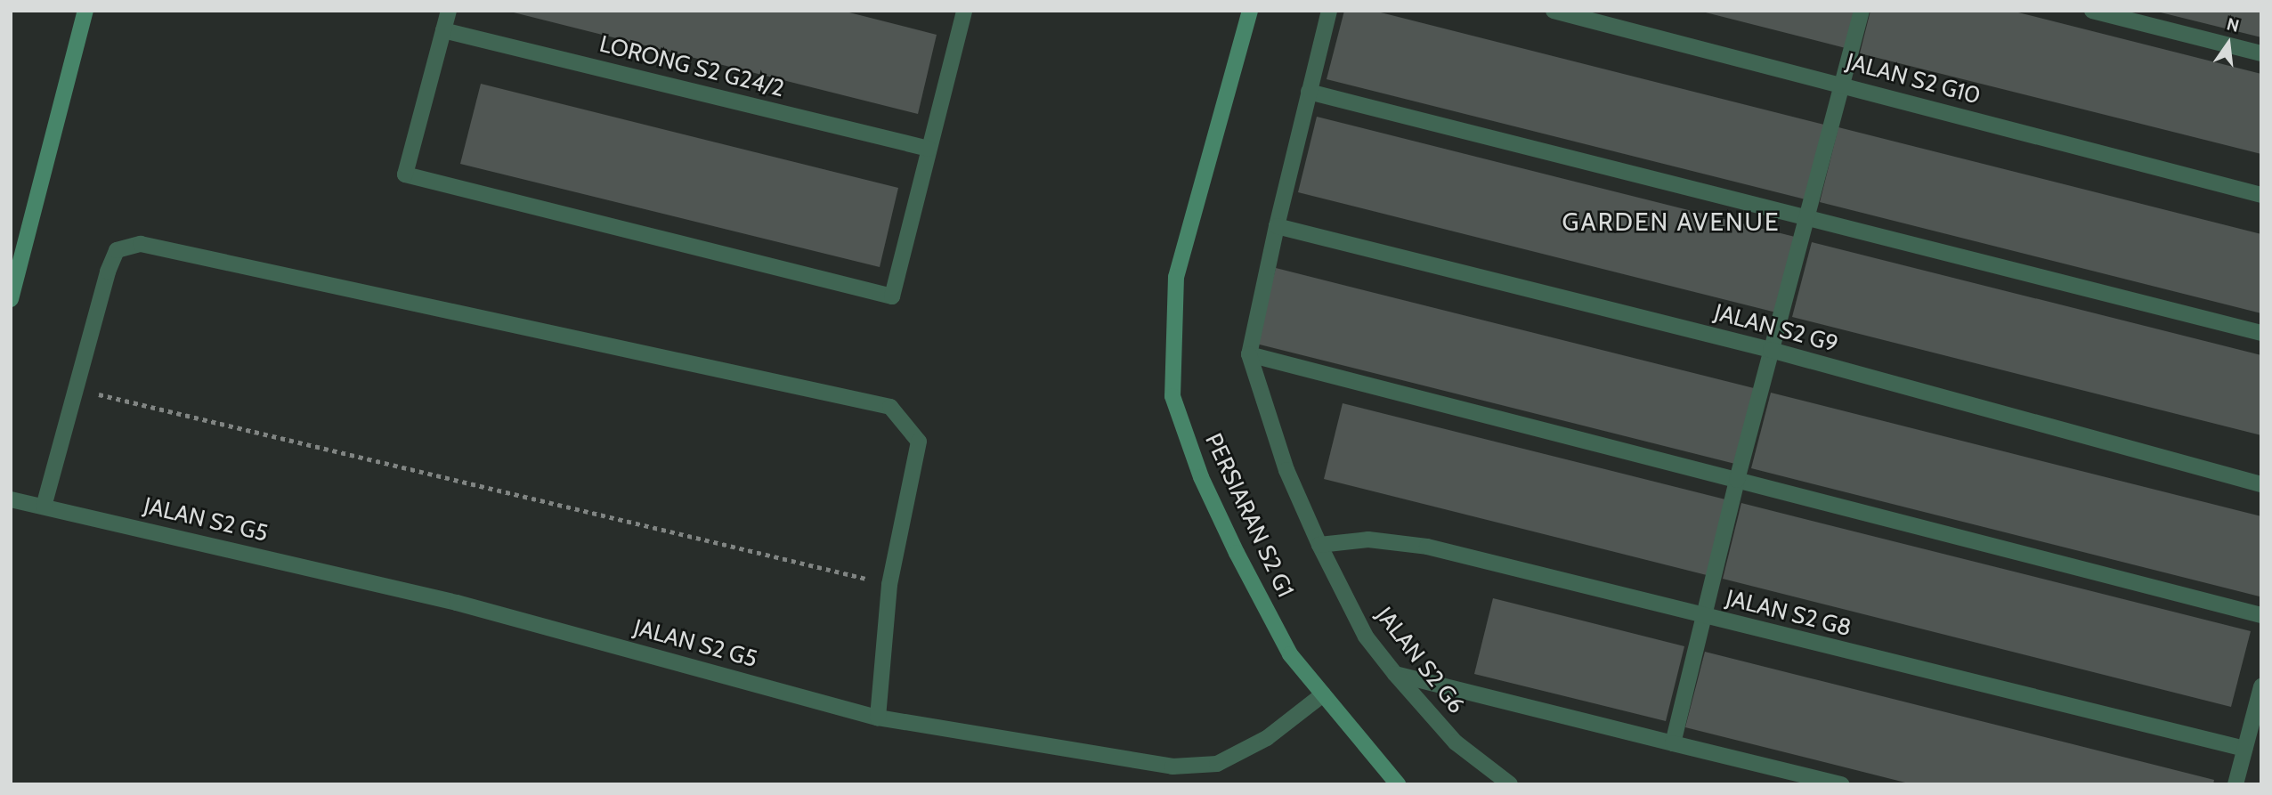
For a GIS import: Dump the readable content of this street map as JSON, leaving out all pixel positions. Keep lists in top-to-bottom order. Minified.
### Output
{"streets":{"street":["LORONG S2 G24/2","JALAN S2 G10","JALAN S2 G9","PERSIARAN S2 G1","JALAN S2 G5","JALAN S2 G8","JALAN S2 G6"]},"crossings":[["PERSIARAN S2 G1","JALAN S2 G5"],["JALAN S2 G8","JALAN S2 G6"]],"districts":["GARDEN AVENUE"],"north":"top"}
